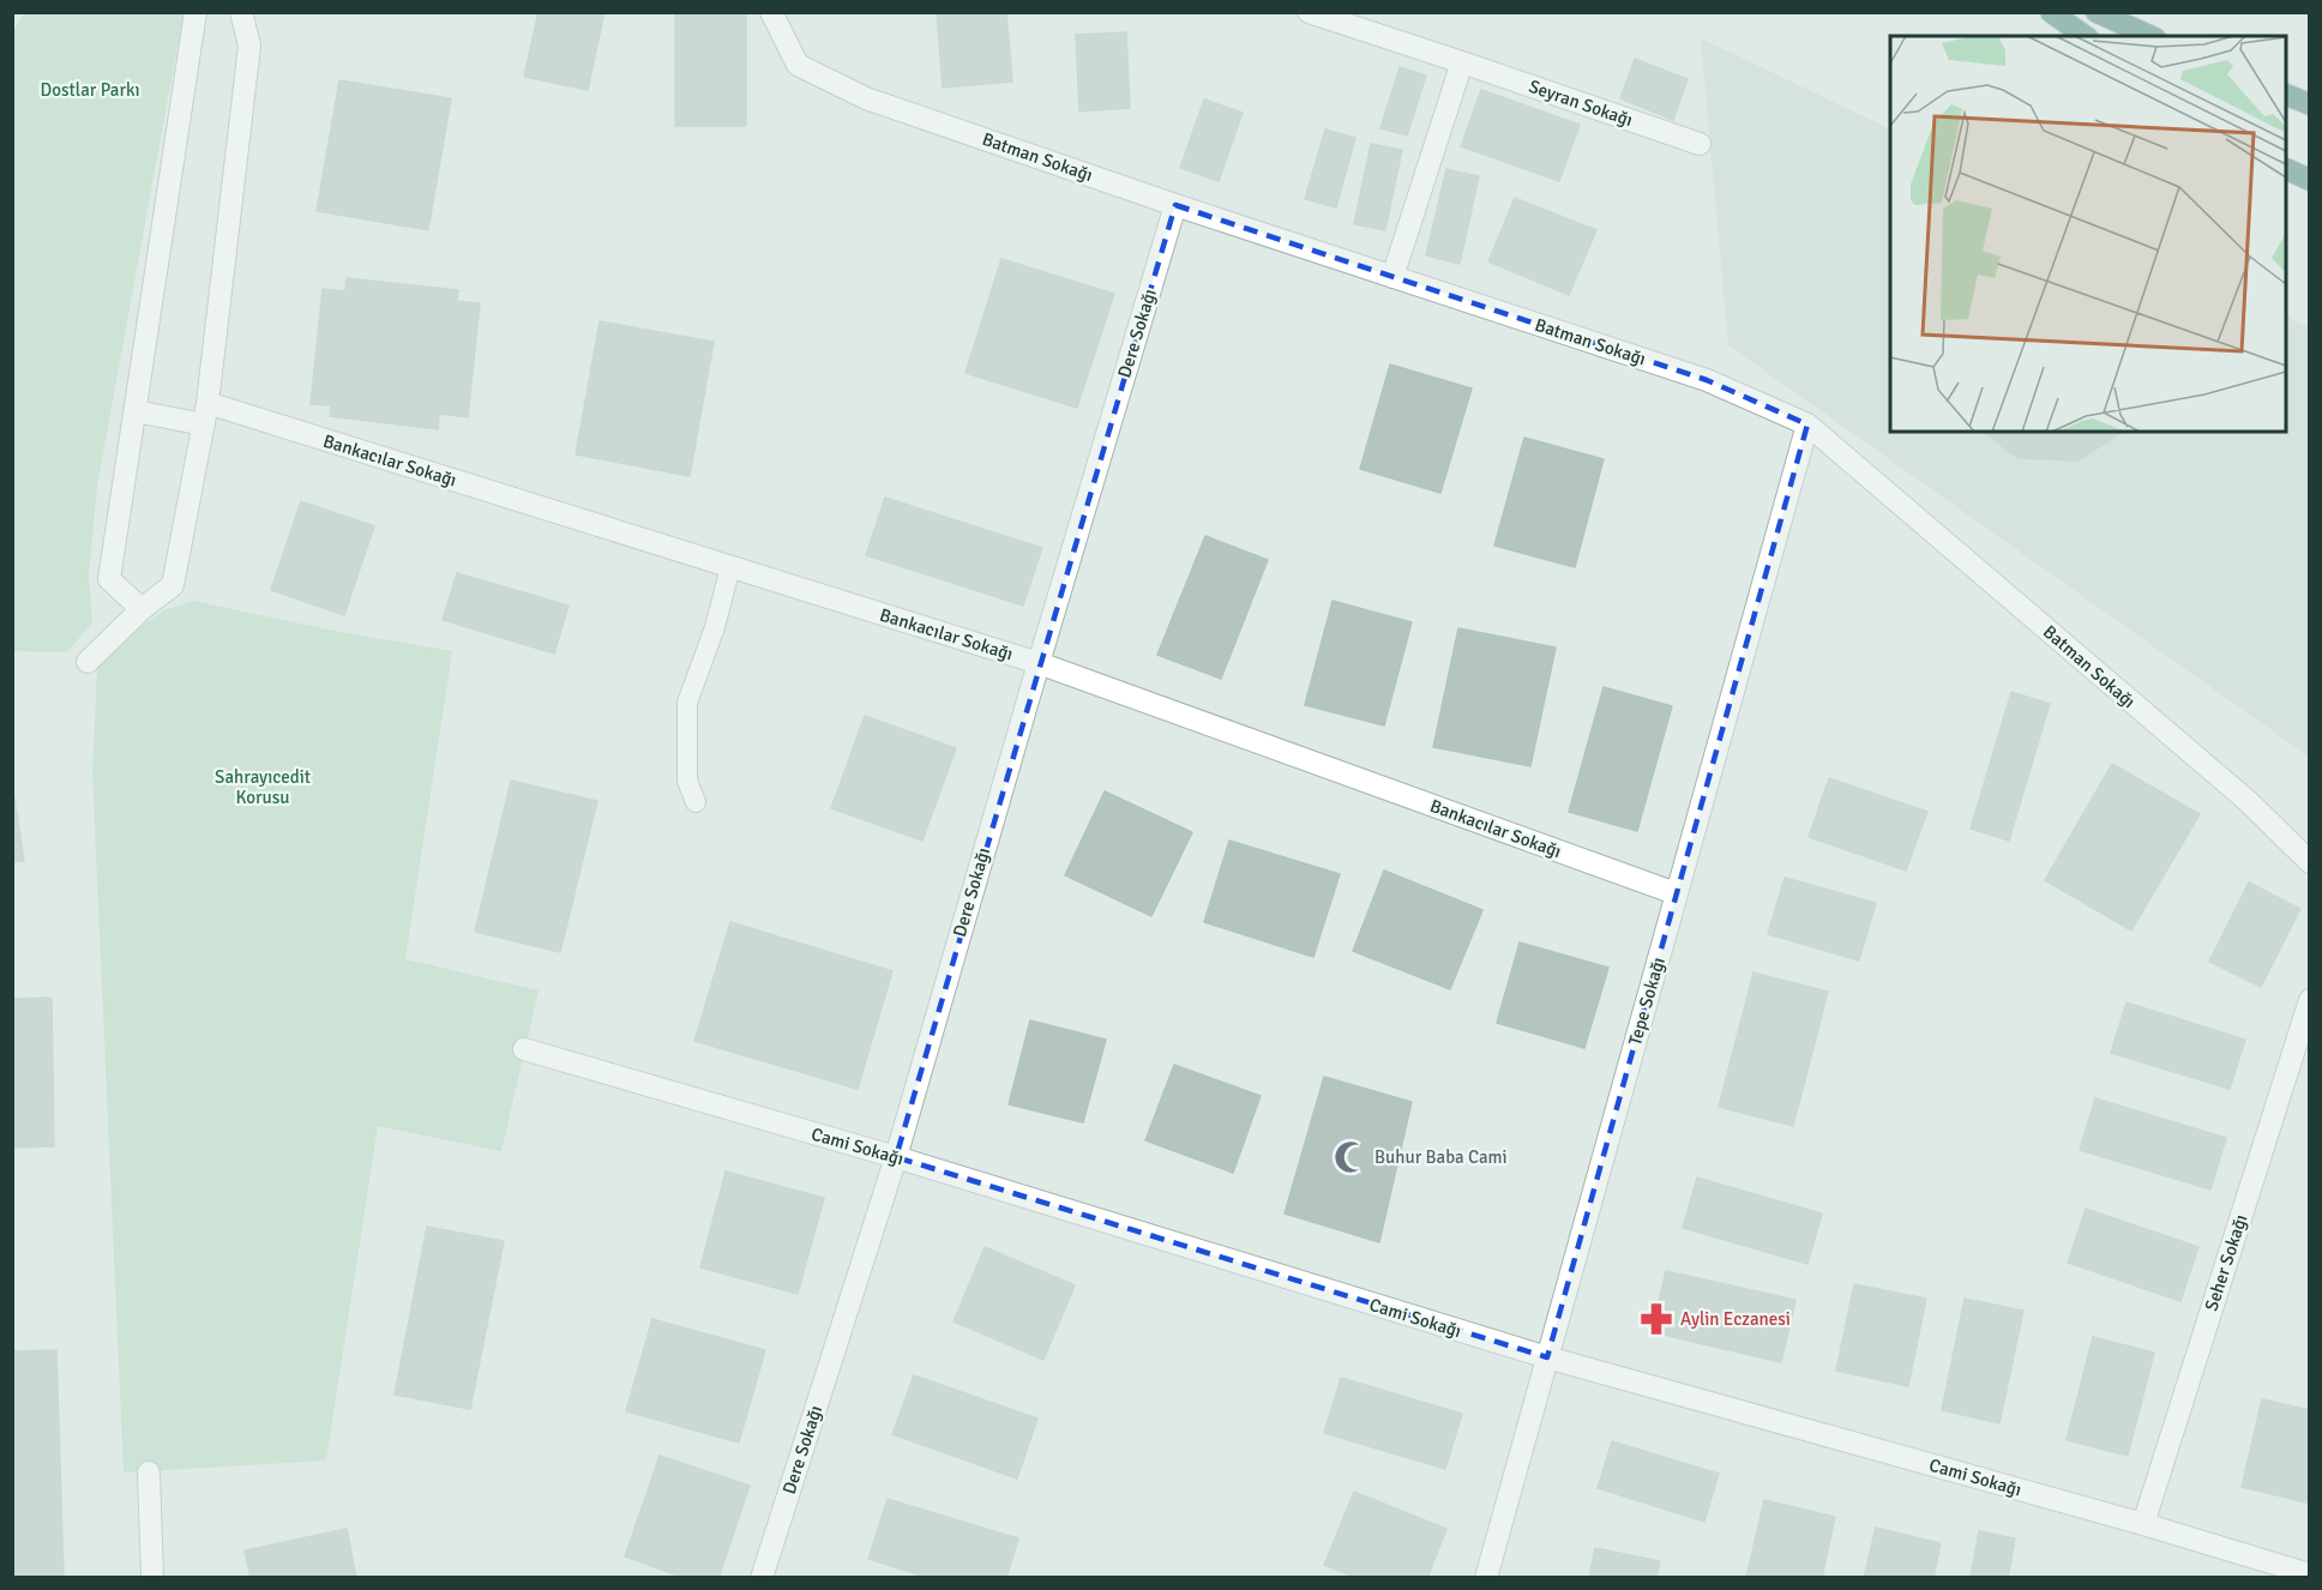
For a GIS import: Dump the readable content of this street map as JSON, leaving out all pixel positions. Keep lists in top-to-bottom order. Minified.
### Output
{"streets":{"street":["Seyran Sokağı","Batman Sokağı","Dere Sokağı","Bankacılar Sokağı","Tepe Sokağı","Cami Sokağı","Seher Sokağı"]},"crossings":[["Batman Sokağı","Dere Sokağı"],["Batman Sokağı","Tepe Sokağı"],["Dere Sokağı","Bankacılar Sokağı"],["Dere Sokağı","Cami Sokağı"],["Bankacılar Sokağı","Tepe Sokağı"],["Tepe Sokağı","Cami Sokağı"],["Cami Sokağı","Seher Sokağı"]],"parks":["Dostlar Parkı","Sahrayıcedit Korusu"],"places":{"mosque":["Buhur Baba Cami"],"pharmacy":["Aylin Eczanesi"]}}
